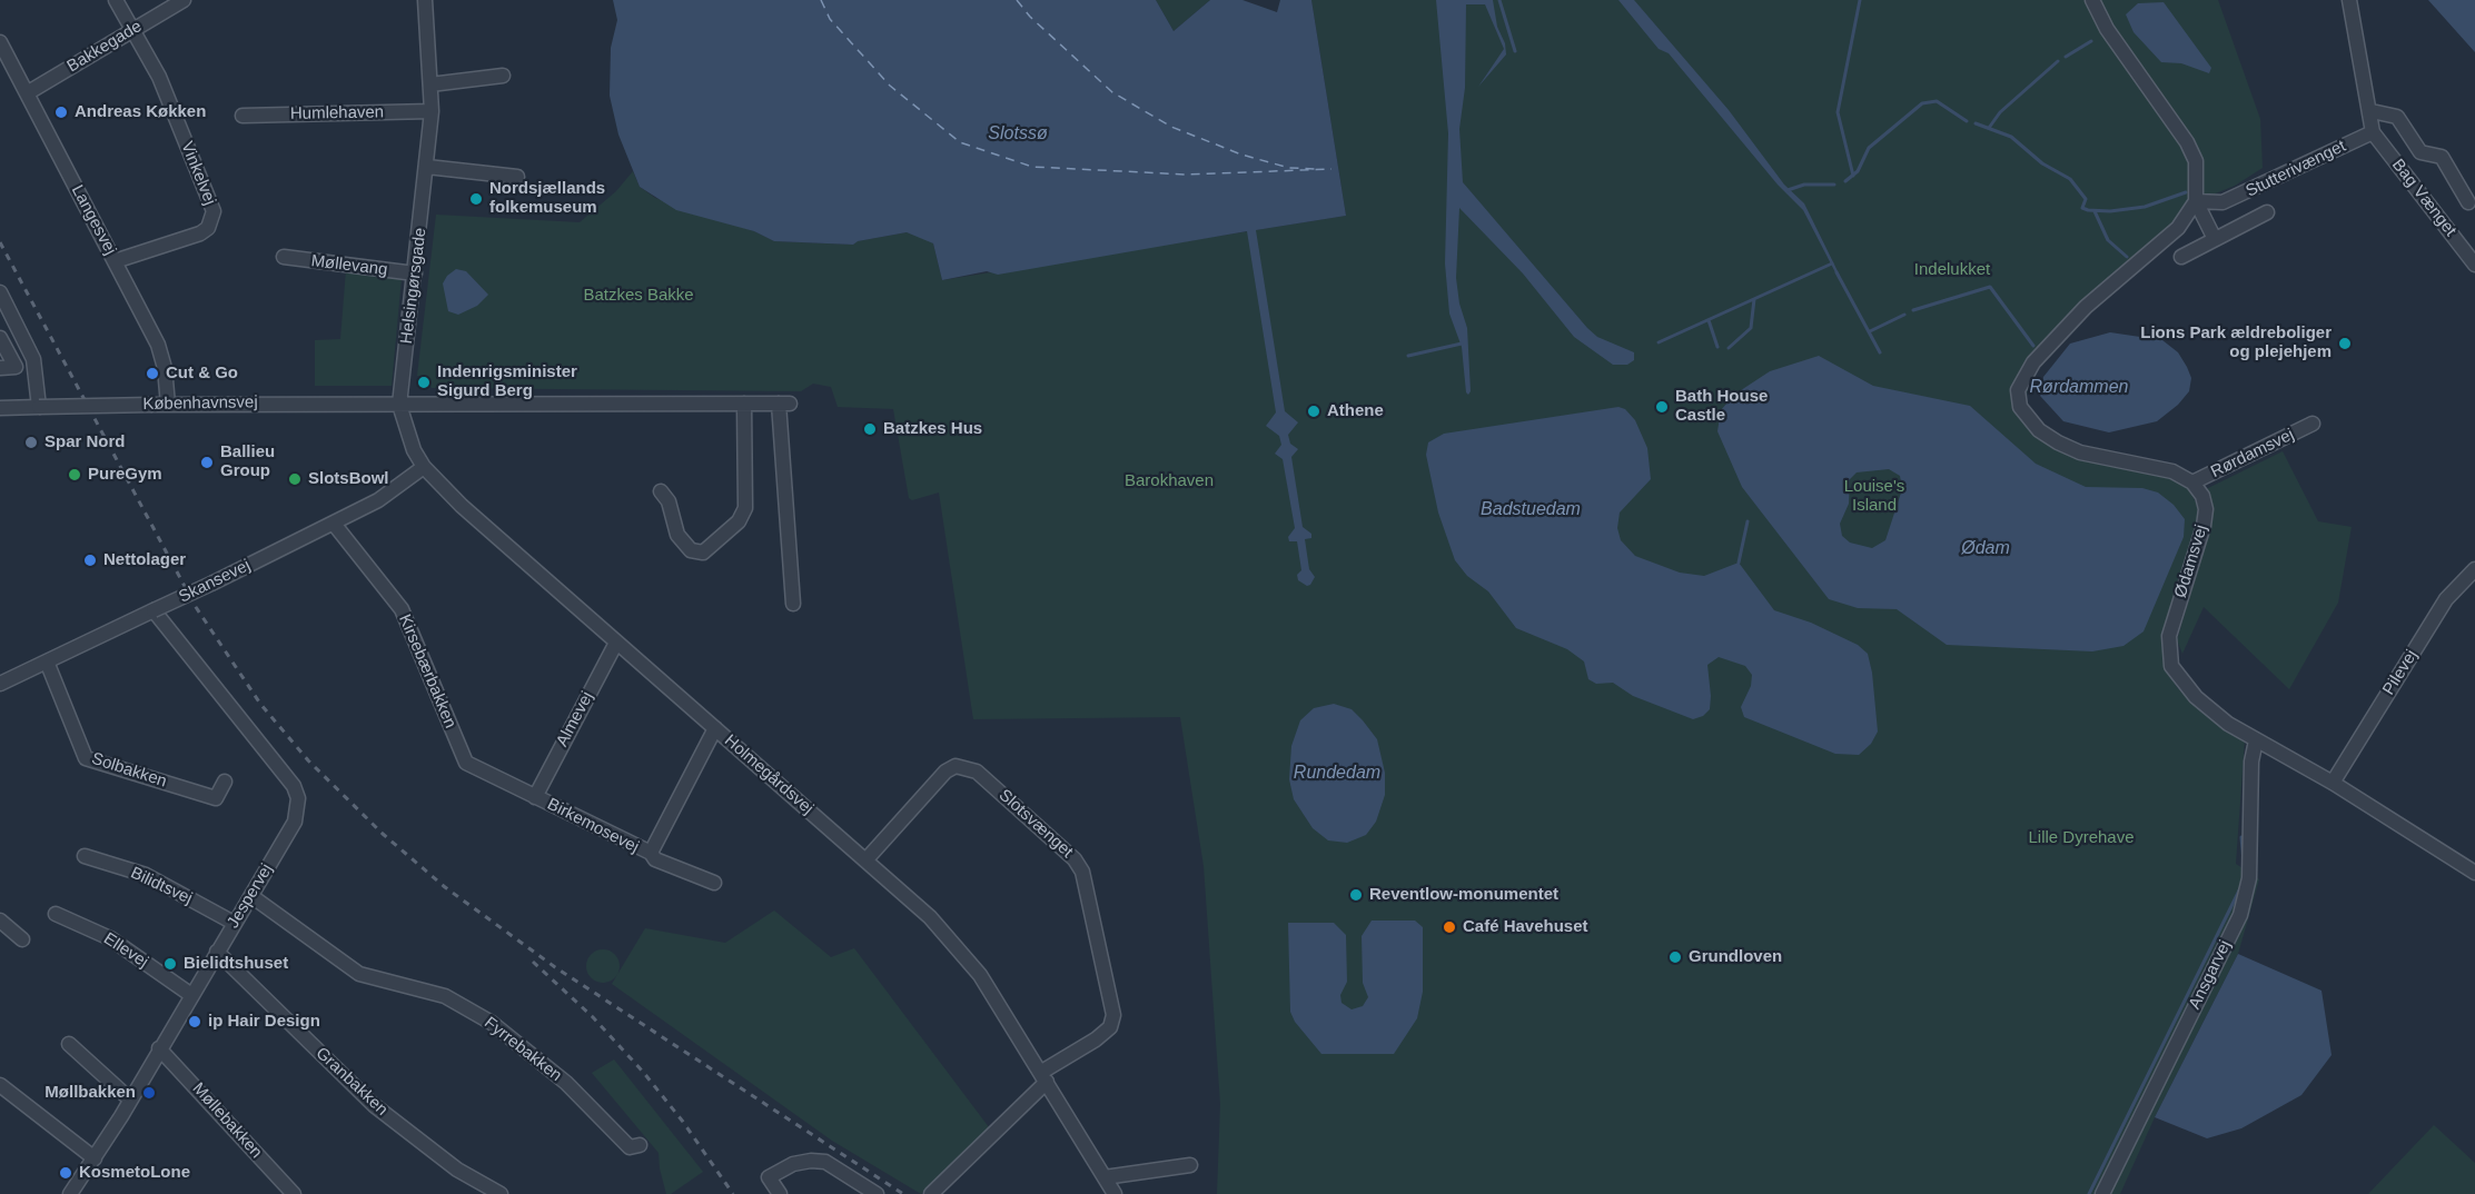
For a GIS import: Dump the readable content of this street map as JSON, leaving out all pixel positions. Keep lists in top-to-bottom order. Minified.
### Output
{"streets":{"street":["Bakkegade","Humlehaven","Stutterivænget","Vinkelvej","Bag Vænget","Langesvej","Møllevang","Helsingørsgade","Københavnsvej","Rørdamsvej","Ødamsvej","Skansevej","Kirsebærbakken","Pilevej","Almevej","Solbakken","Holmegårdsvej","Slotsvænget","Birkemosevej","Bilidtsvej","Jespervej","Ellevej","Ansgarvej","Fyrrebakken","Granbakken","Møllebakken"]},"crossings":[["Bakkegade","Vinkelvej"],["Bakkegade","Langesvej"],["Humlehaven","Helsingørsgade"],["Stutterivænget","Bag Vænget"],["Vinkelvej","Langesvej"],["Langesvej","Københavnsvej"],["Møllevang","Helsingørsgade"],["Helsingørsgade","Københavnsvej"],["Helsingørsgade","Holmegårdsvej"],["Københavnsvej","Holmegårdsvej"],["Rørdamsvej","Ødamsvej"],["Ødamsvej","Pilevej"],["Ødamsvej","Ansgarvej"],["Skansevej","Kirsebærbakken"],["Skansevej","Solbakken"],["Skansevej","Holmegårdsvej"],["Skansevej","Jespervej"],["Kirsebærbakken","Almevej"],["Kirsebærbakken","Birkemosevej"],["Almevej","Holmegårdsvej"],["Almevej","Birkemosevej"],["Holmegårdsvej","Slotsvænget"],["Holmegårdsvej","Birkemosevej"],["Bilidtsvej","Jespervej"],["Jespervej","Ellevej"],["Jespervej","Fyrrebakken"],["Jespervej","Granbakken"],["Jespervej","Møllebakken"]],"water":["Slotssø","Rørdammen","Badstuedam","Ødam","Rundedam"],"parks":["Indelukket","Batzkes Bakke","Barokhaven","Louise's Island","Lille Dyrehave"],"places":["Andreas Køkken","Nordsjællands folkemuseum","Lions Park ældreboliger og plejehjem","Cut & Go","Indenrigsminister Sigurd Berg","Bath House Castle","Athene","Batzkes Hus","Spar Nord","Ballieu Group","PureGym","SlotsBowl","Nettolager","Reventlow-monumentet","Café Havehuset","Grundloven","Bielidtshuset","ip Hair Design","Møllbakken","KosmetoLone"]}
